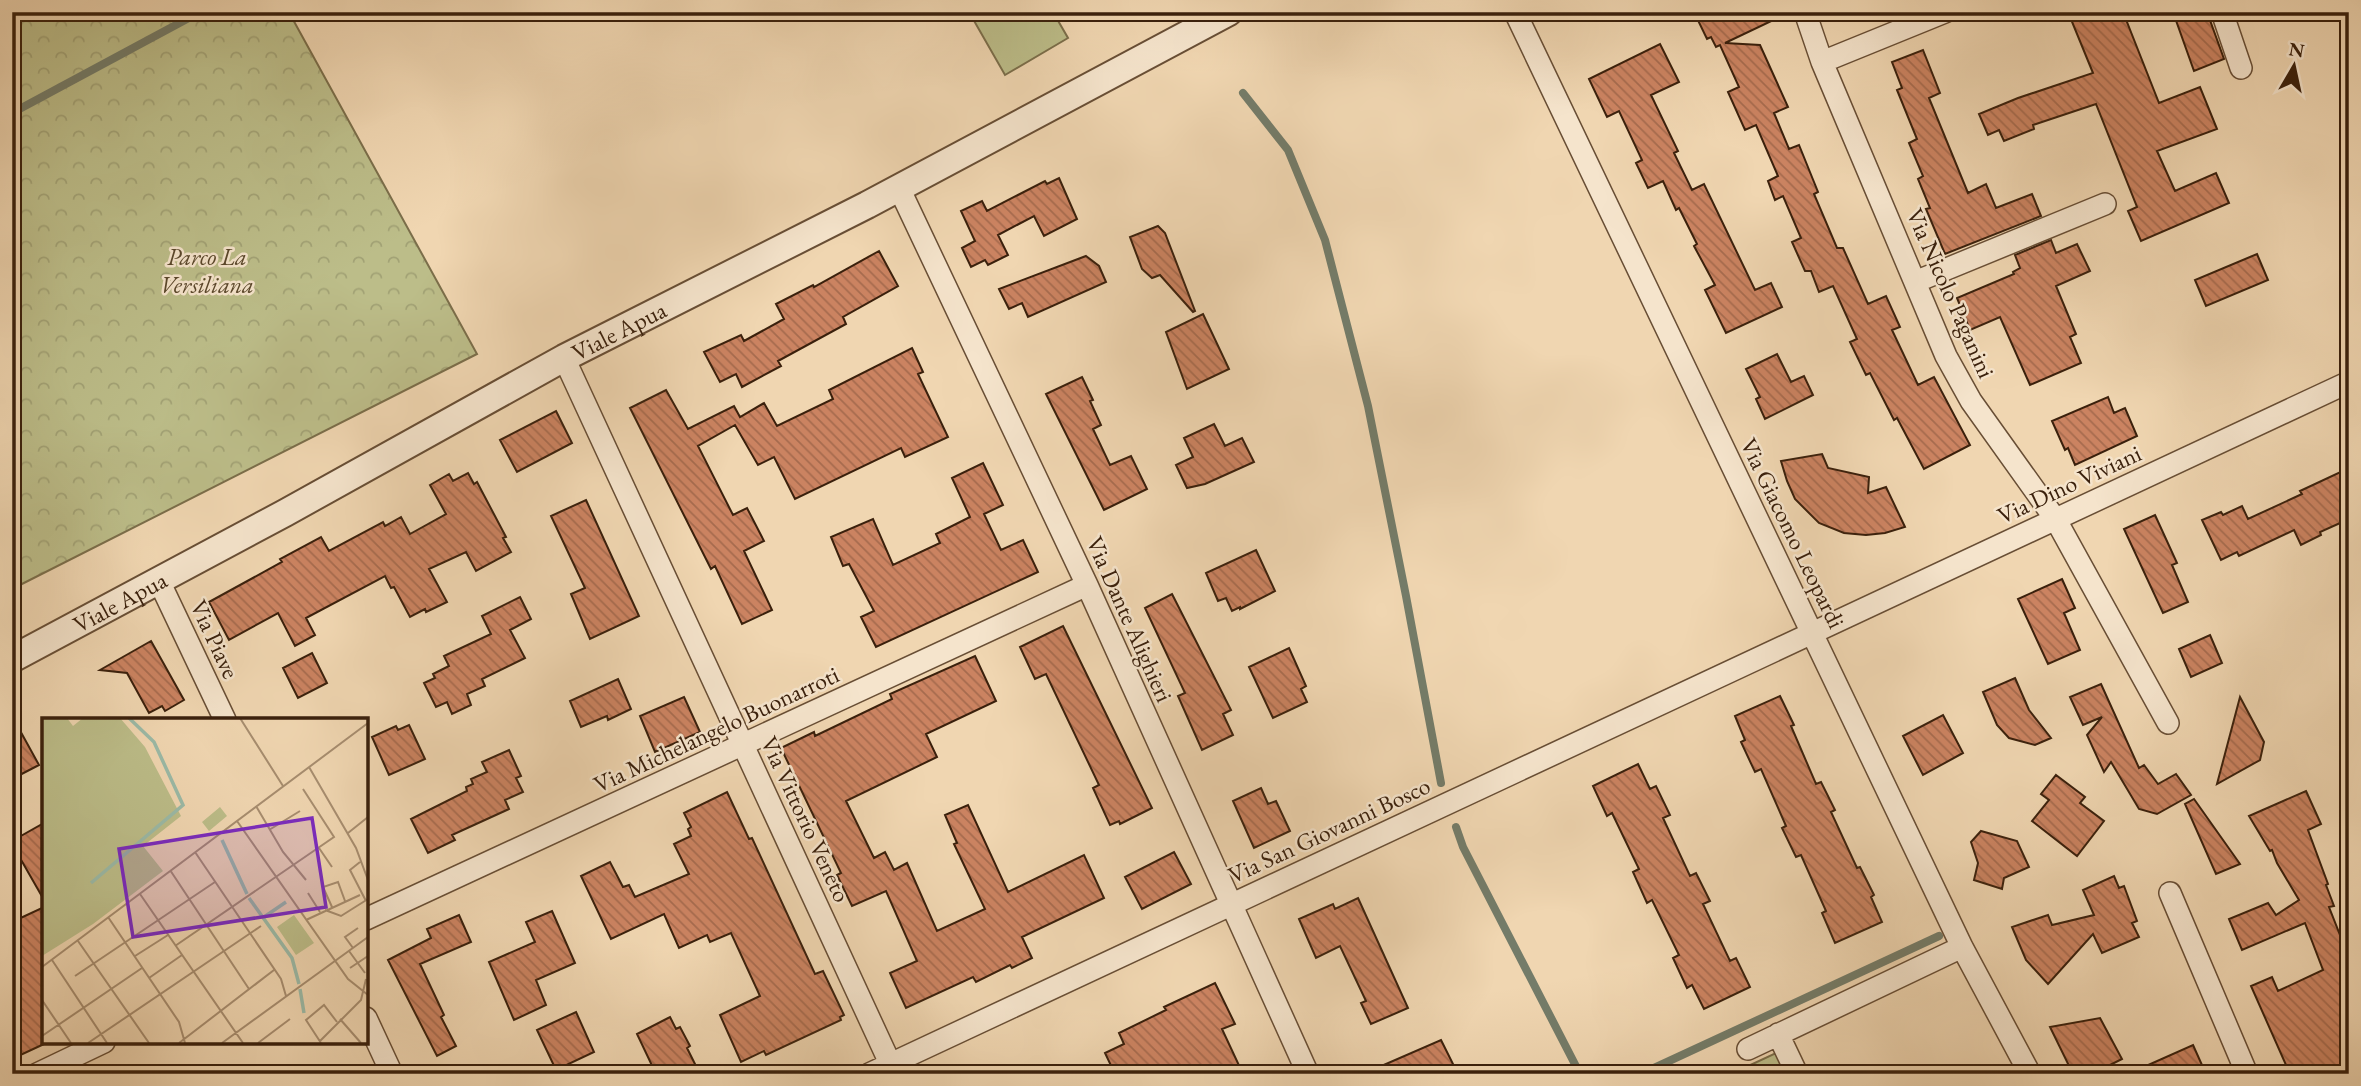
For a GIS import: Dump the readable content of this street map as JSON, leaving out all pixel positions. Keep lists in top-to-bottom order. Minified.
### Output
{"streets":{"street":["Via Nicolo Paganini","Viale Apua","Via Dino Viviani","Via Giacomo Leopardi","Via Dante Alighieri","Via Piave","Via Michelangelo Buonarroti","Via Vittorio Veneto","Via San Giovanni Bosco"]},"crossings":[["Via Nicolo Paganini","Via Dino Viviani"],["Viale Apua","Via Dante Alighieri"],["Viale Apua","Via Piave"],["Viale Apua","Via Vittorio Veneto"],["Via Dino Viviani","Via Giacomo Leopardi"],["Via Dino Viviani","Via San Giovanni Bosco"],["Via Giacomo Leopardi","Via San Giovanni Bosco"],["Via Dante Alighieri","Via Michelangelo Buonarroti"],["Via Dante Alighieri","Via San Giovanni Bosco"],["Via Michelangelo Buonarroti","Via Vittorio Veneto"],["Via Vittorio Veneto","Via San Giovanni Bosco"]],"parks":["Parco La Versiliana"],"north":"top"}
